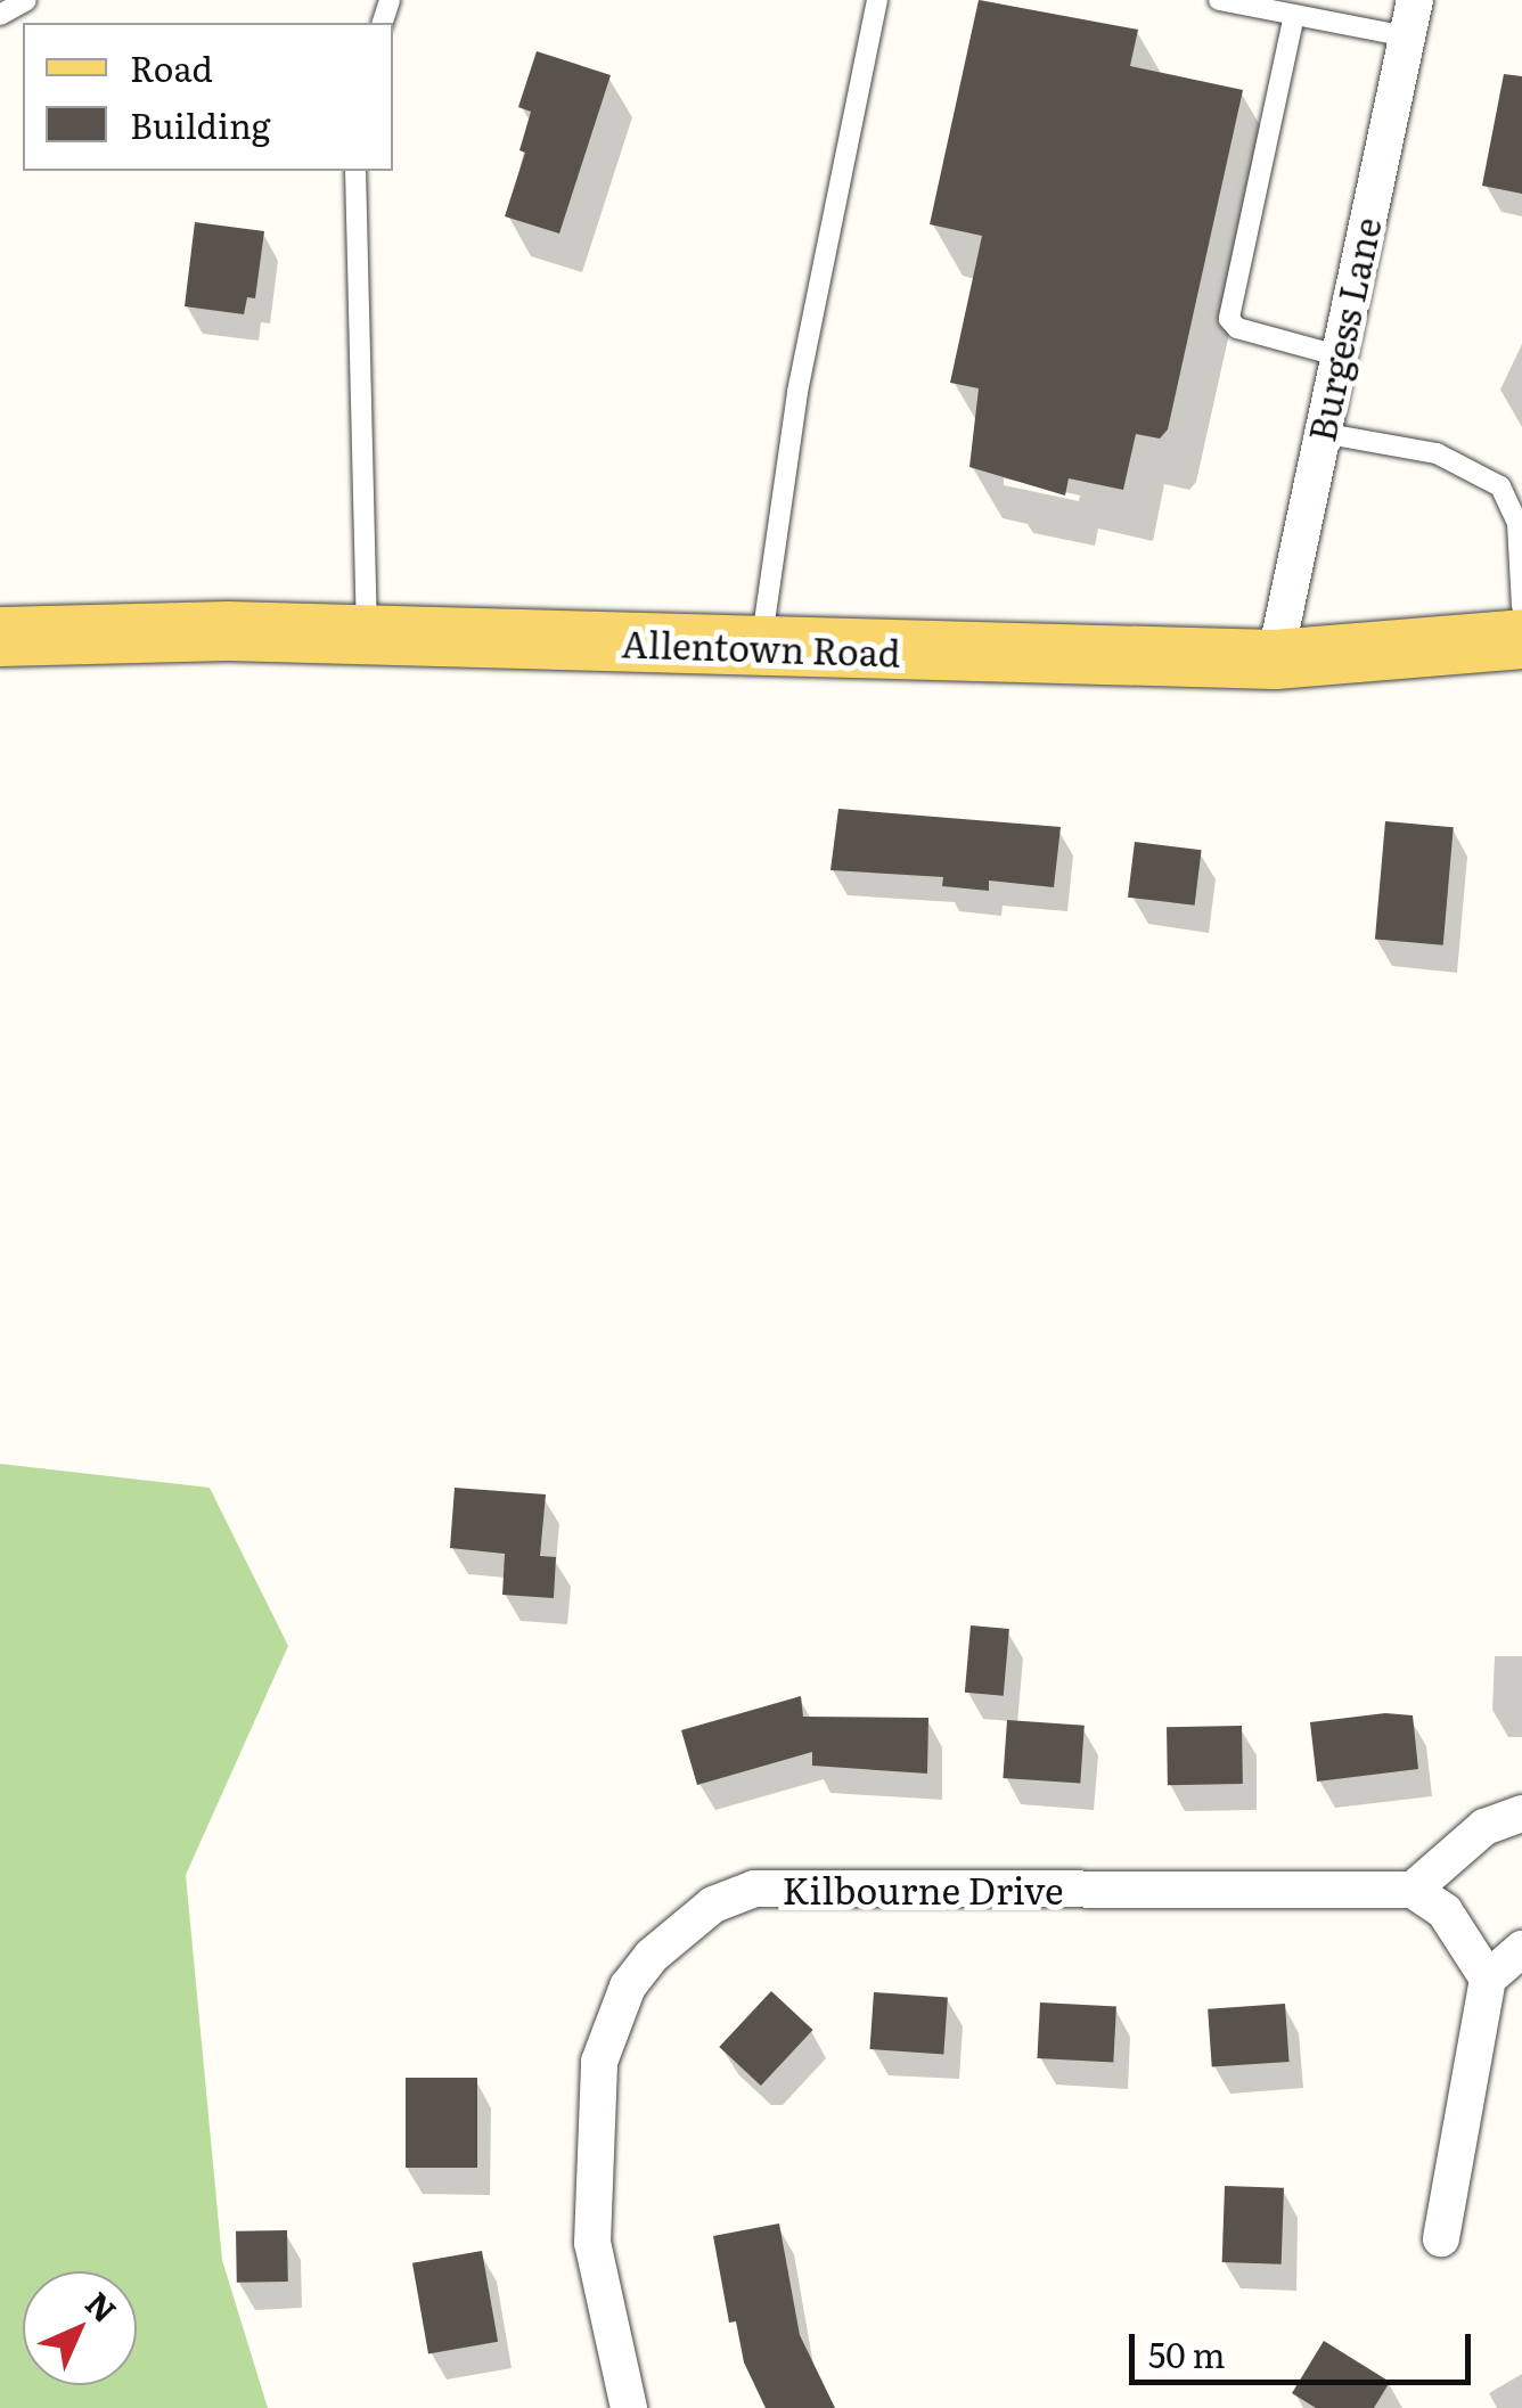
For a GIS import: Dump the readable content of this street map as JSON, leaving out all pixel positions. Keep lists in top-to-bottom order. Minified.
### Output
{"streets":{"main road":["Allentown Road"],"street":["Burgess Lane","Kilbourne Drive"]},"crossings":[["Burgess Lane","Allentown Road"]],"legend":["Road","Building"],"scale_bar":"50 m","north":"top right"}
